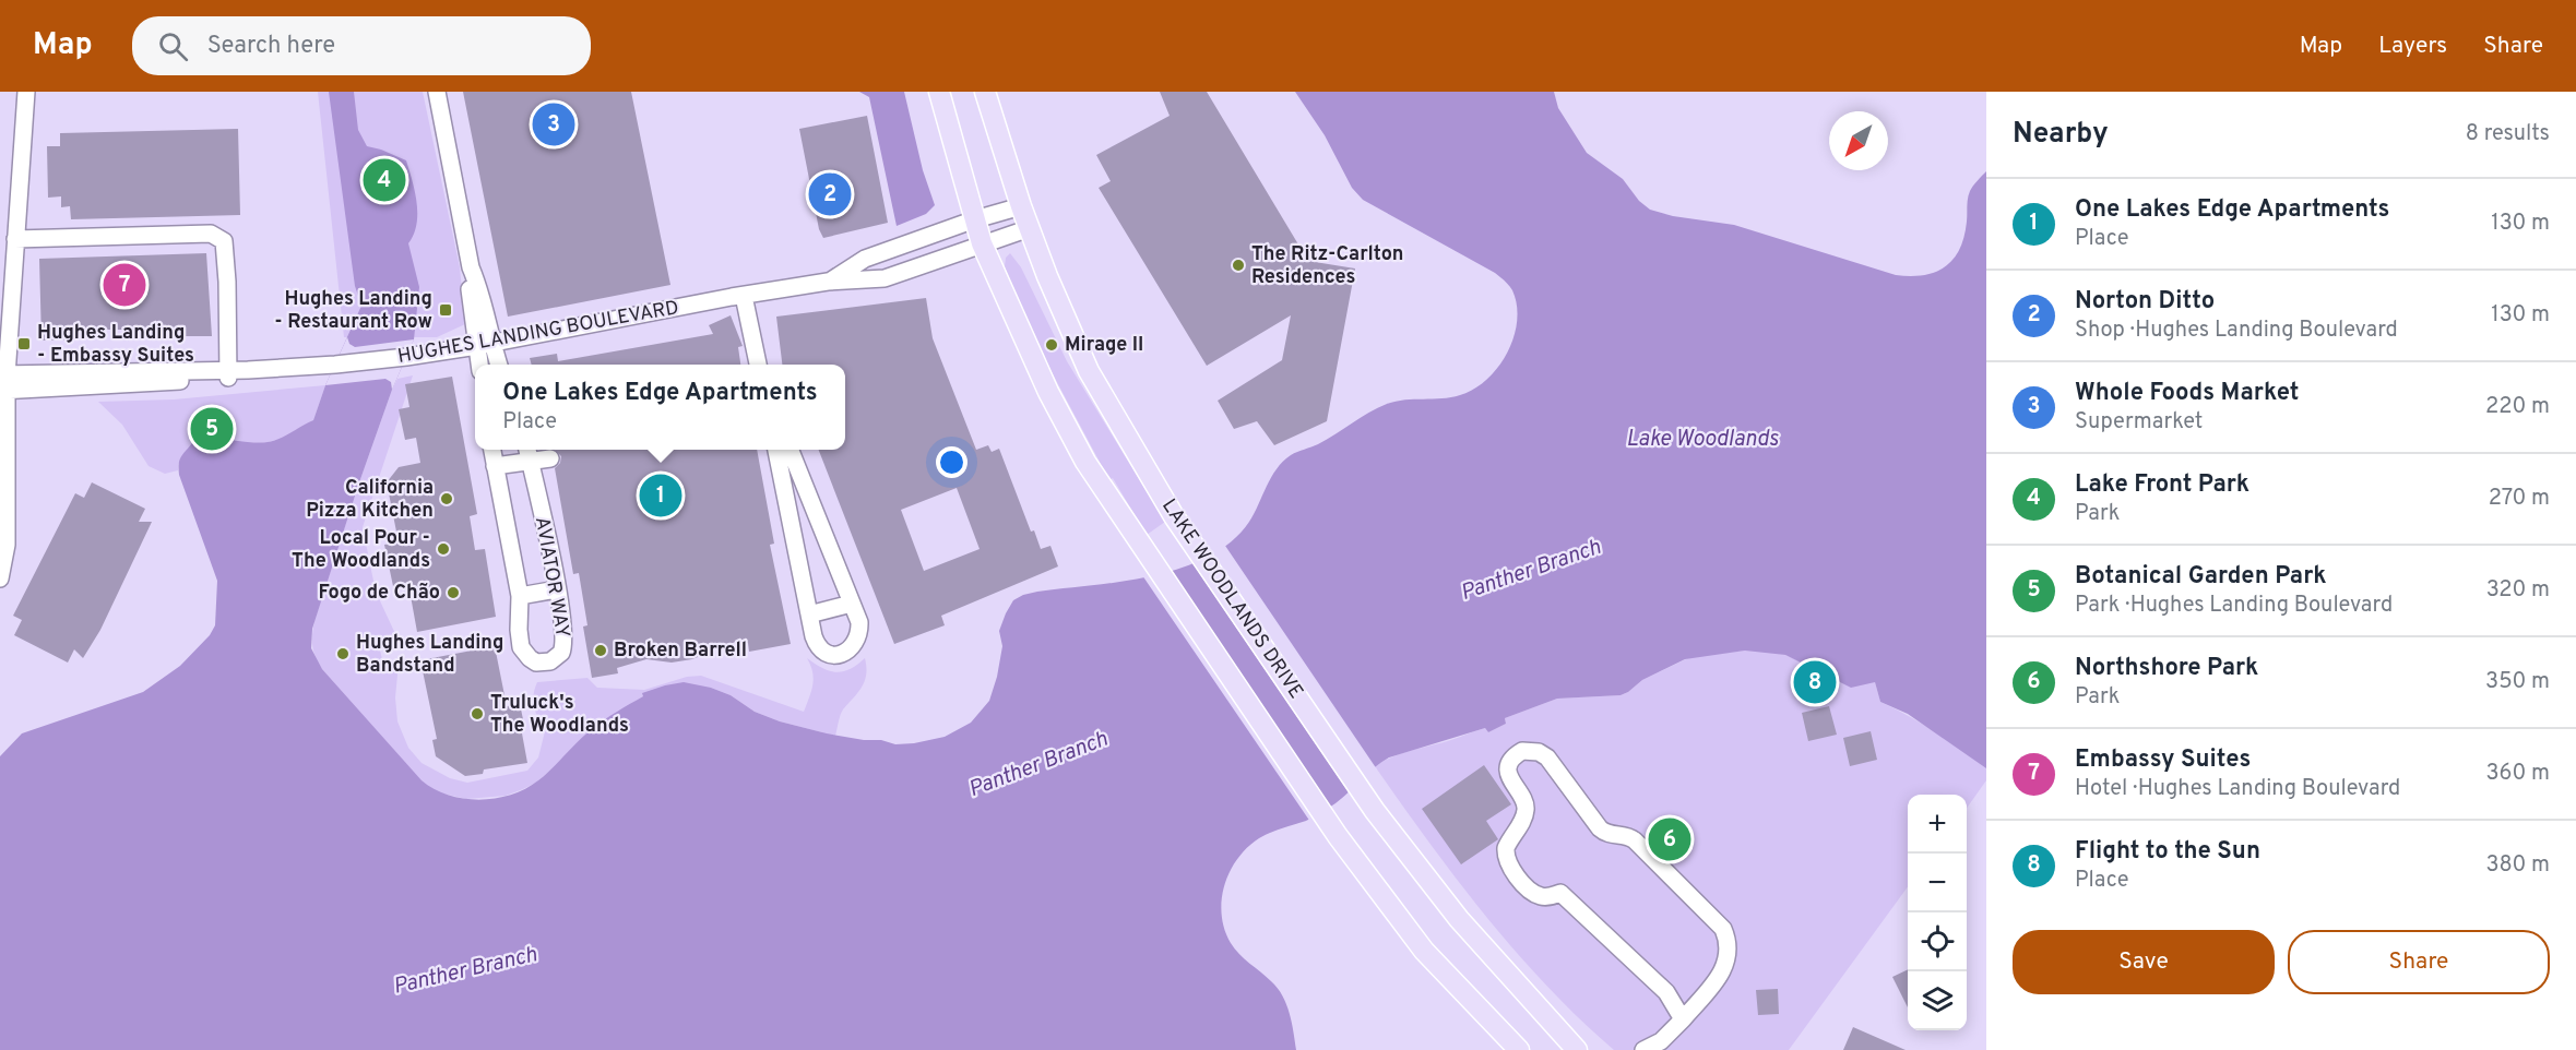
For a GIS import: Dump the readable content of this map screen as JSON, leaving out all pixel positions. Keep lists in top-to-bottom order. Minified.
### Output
{"streets":{"main road":["LAKE WOODLANDS DRIVE"],"street":["HUGHES LANDING BOULEVARD","AVIATOR WAY"]},"crossings":[["HUGHES LANDING BOULEVARD","LAKE WOODLANDS DRIVE"]],"water":["Lake Woodlands","Panther Branch"],"places":{"other":["The Ritz-Carlton Residences","Mirage II","California Pizza Kitchen","Local Pour - The Woodlands","Fogo de Chão","Broken Barrell","Hughes Landing Bandstand","Truluck's The Woodlands"],"transit":["Hughes Landing - Restaurant Row","Hughes Landing - Embassy Suites"]},"north":"bottom left","page":{"header":"Map","search":"Search here","nav":["Map","Layers","Share"],"heading":["Nearby","8 results"],"pins":["3","4","2","7","5","1","8","6"],"list":[{"mark":"1","name":"One Lakes Edge Apartments","note":"Place","value":"130 m"},{"mark":"2","name":"Norton Ditto","note":"Shop · Hughes Landing Boulevard","value":"130 m"},{"mark":"3","name":"Whole Foods Market","note":"Supermarket","value":"220 m"},{"mark":"4","name":"Lake Front Park","note":"Park","value":"270 m"},{"mark":"5","name":"Botanical Garden Park","note":"Park · Hughes Landing Boulevard","value":"320 m"},{"mark":"6","name":"Northshore Park","note":"Park","value":"350 m"},{"mark":"7","name":"Embassy Suites","note":"Hotel · Hughes Landing Boulevard","value":"360 m"},{"mark":"8","name":"Flight to the Sun","note":"Place","value":"380 m"}],"popup":["One Lakes Edge Apartments","Place"],"map_buttons":["+","−"],"buttons":["Save","Share"]}}
